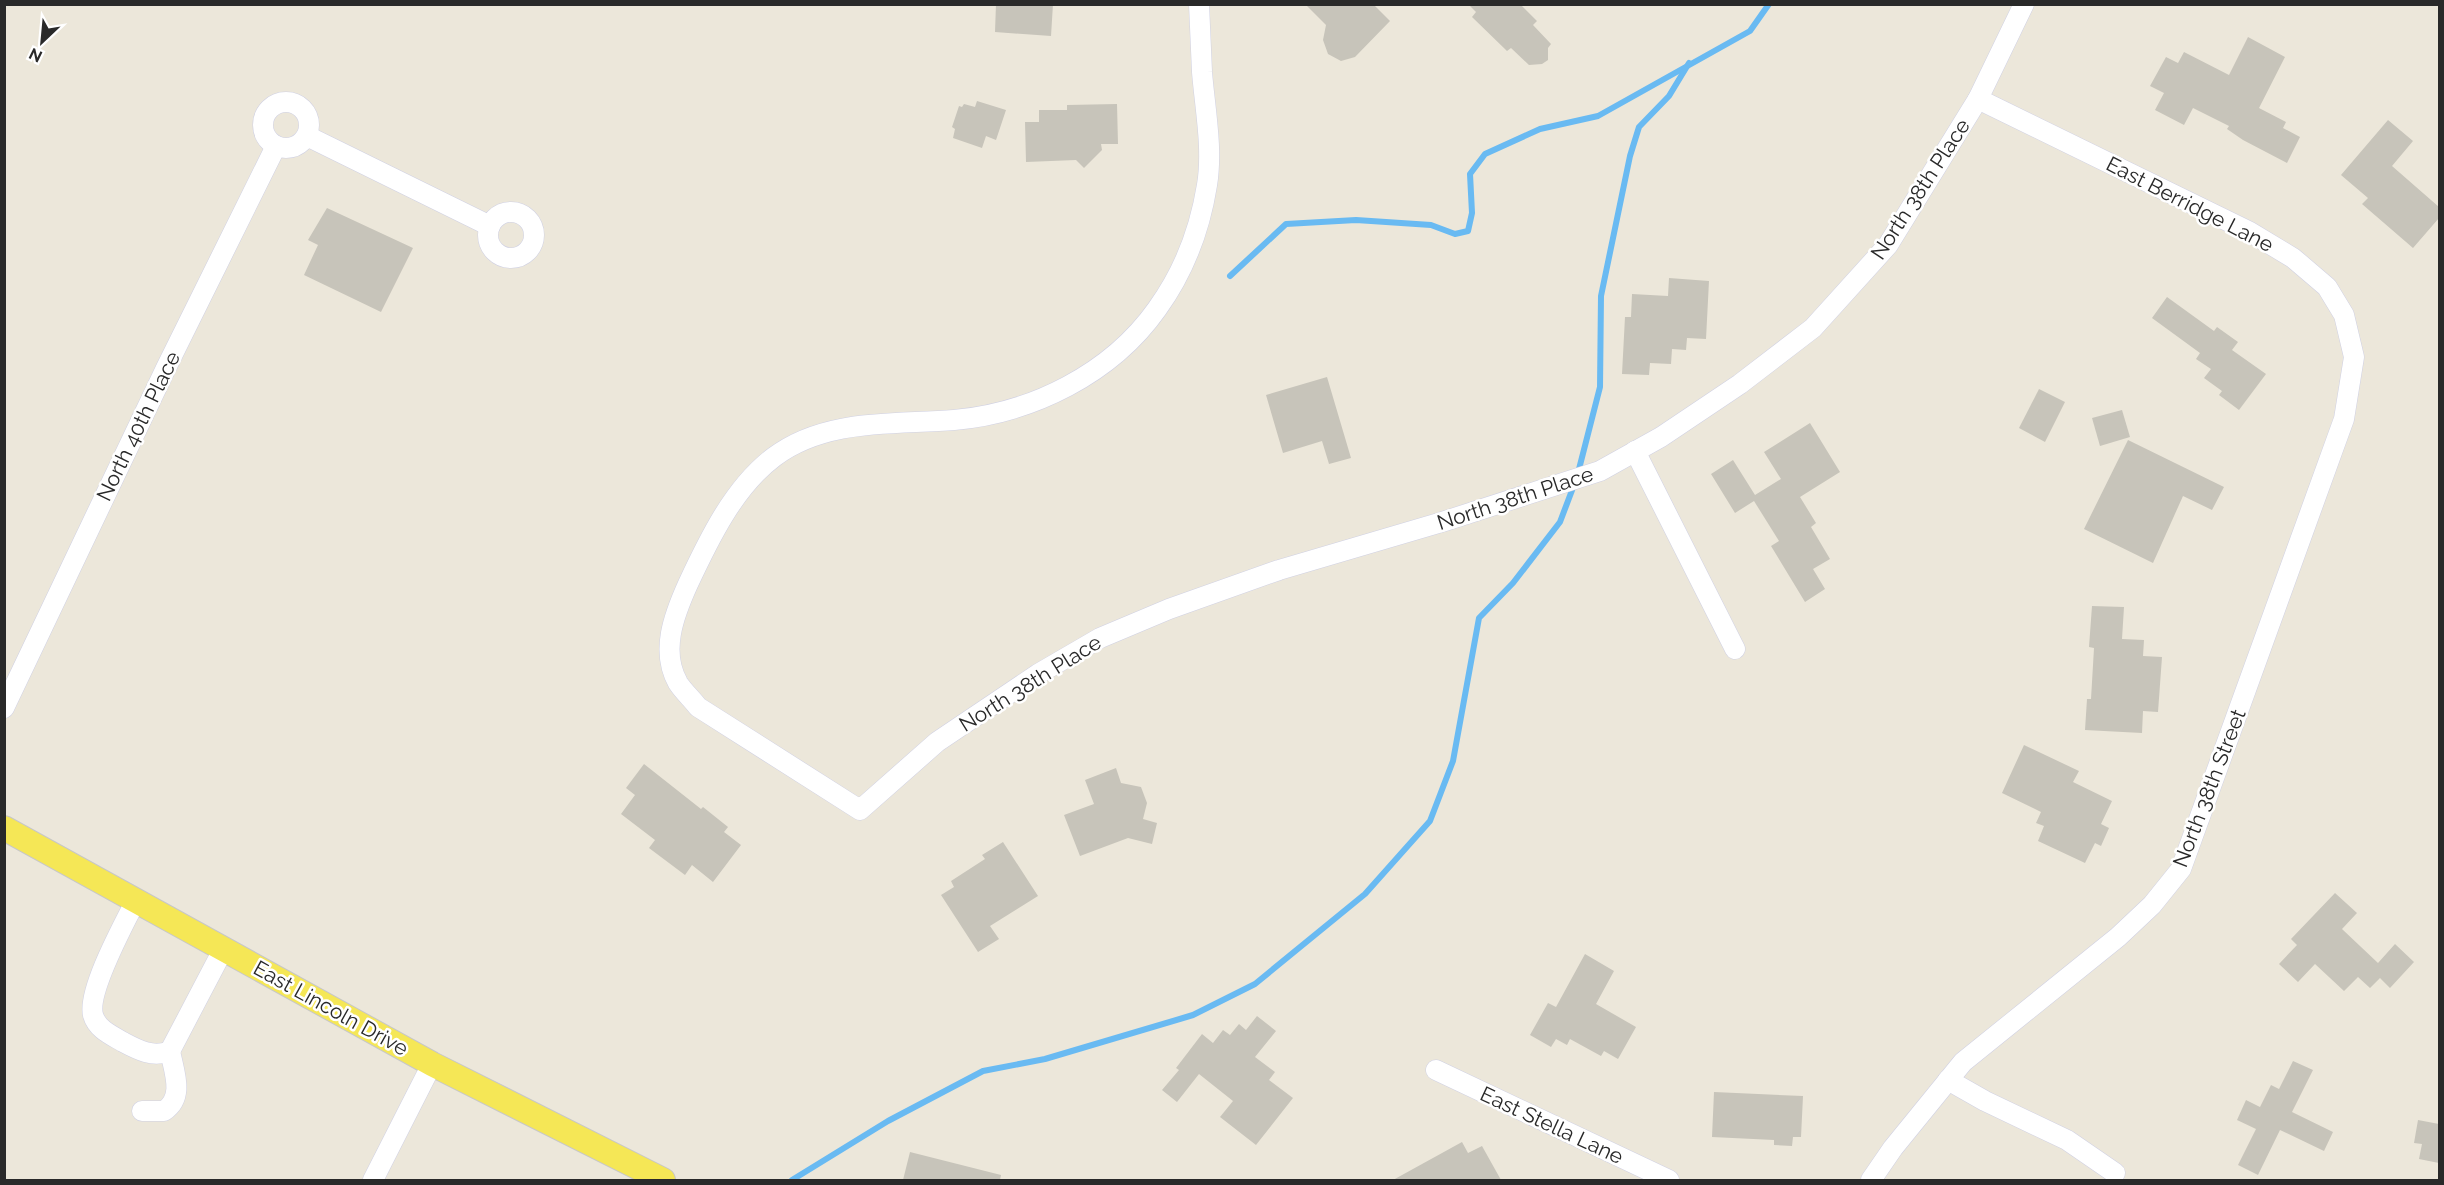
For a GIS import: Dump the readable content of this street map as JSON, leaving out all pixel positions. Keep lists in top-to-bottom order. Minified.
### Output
{"streets":{"main road":["East Lincoln Drive"],"street":["North 38th Place","East Berridge Lane","North 40th Place","North 38th Street","East Stella Lane"]},"crossings":[["North 38th Place","East Berridge Lane"],["East Berridge Lane","North 38th Street"]],"north":"bottom left"}
